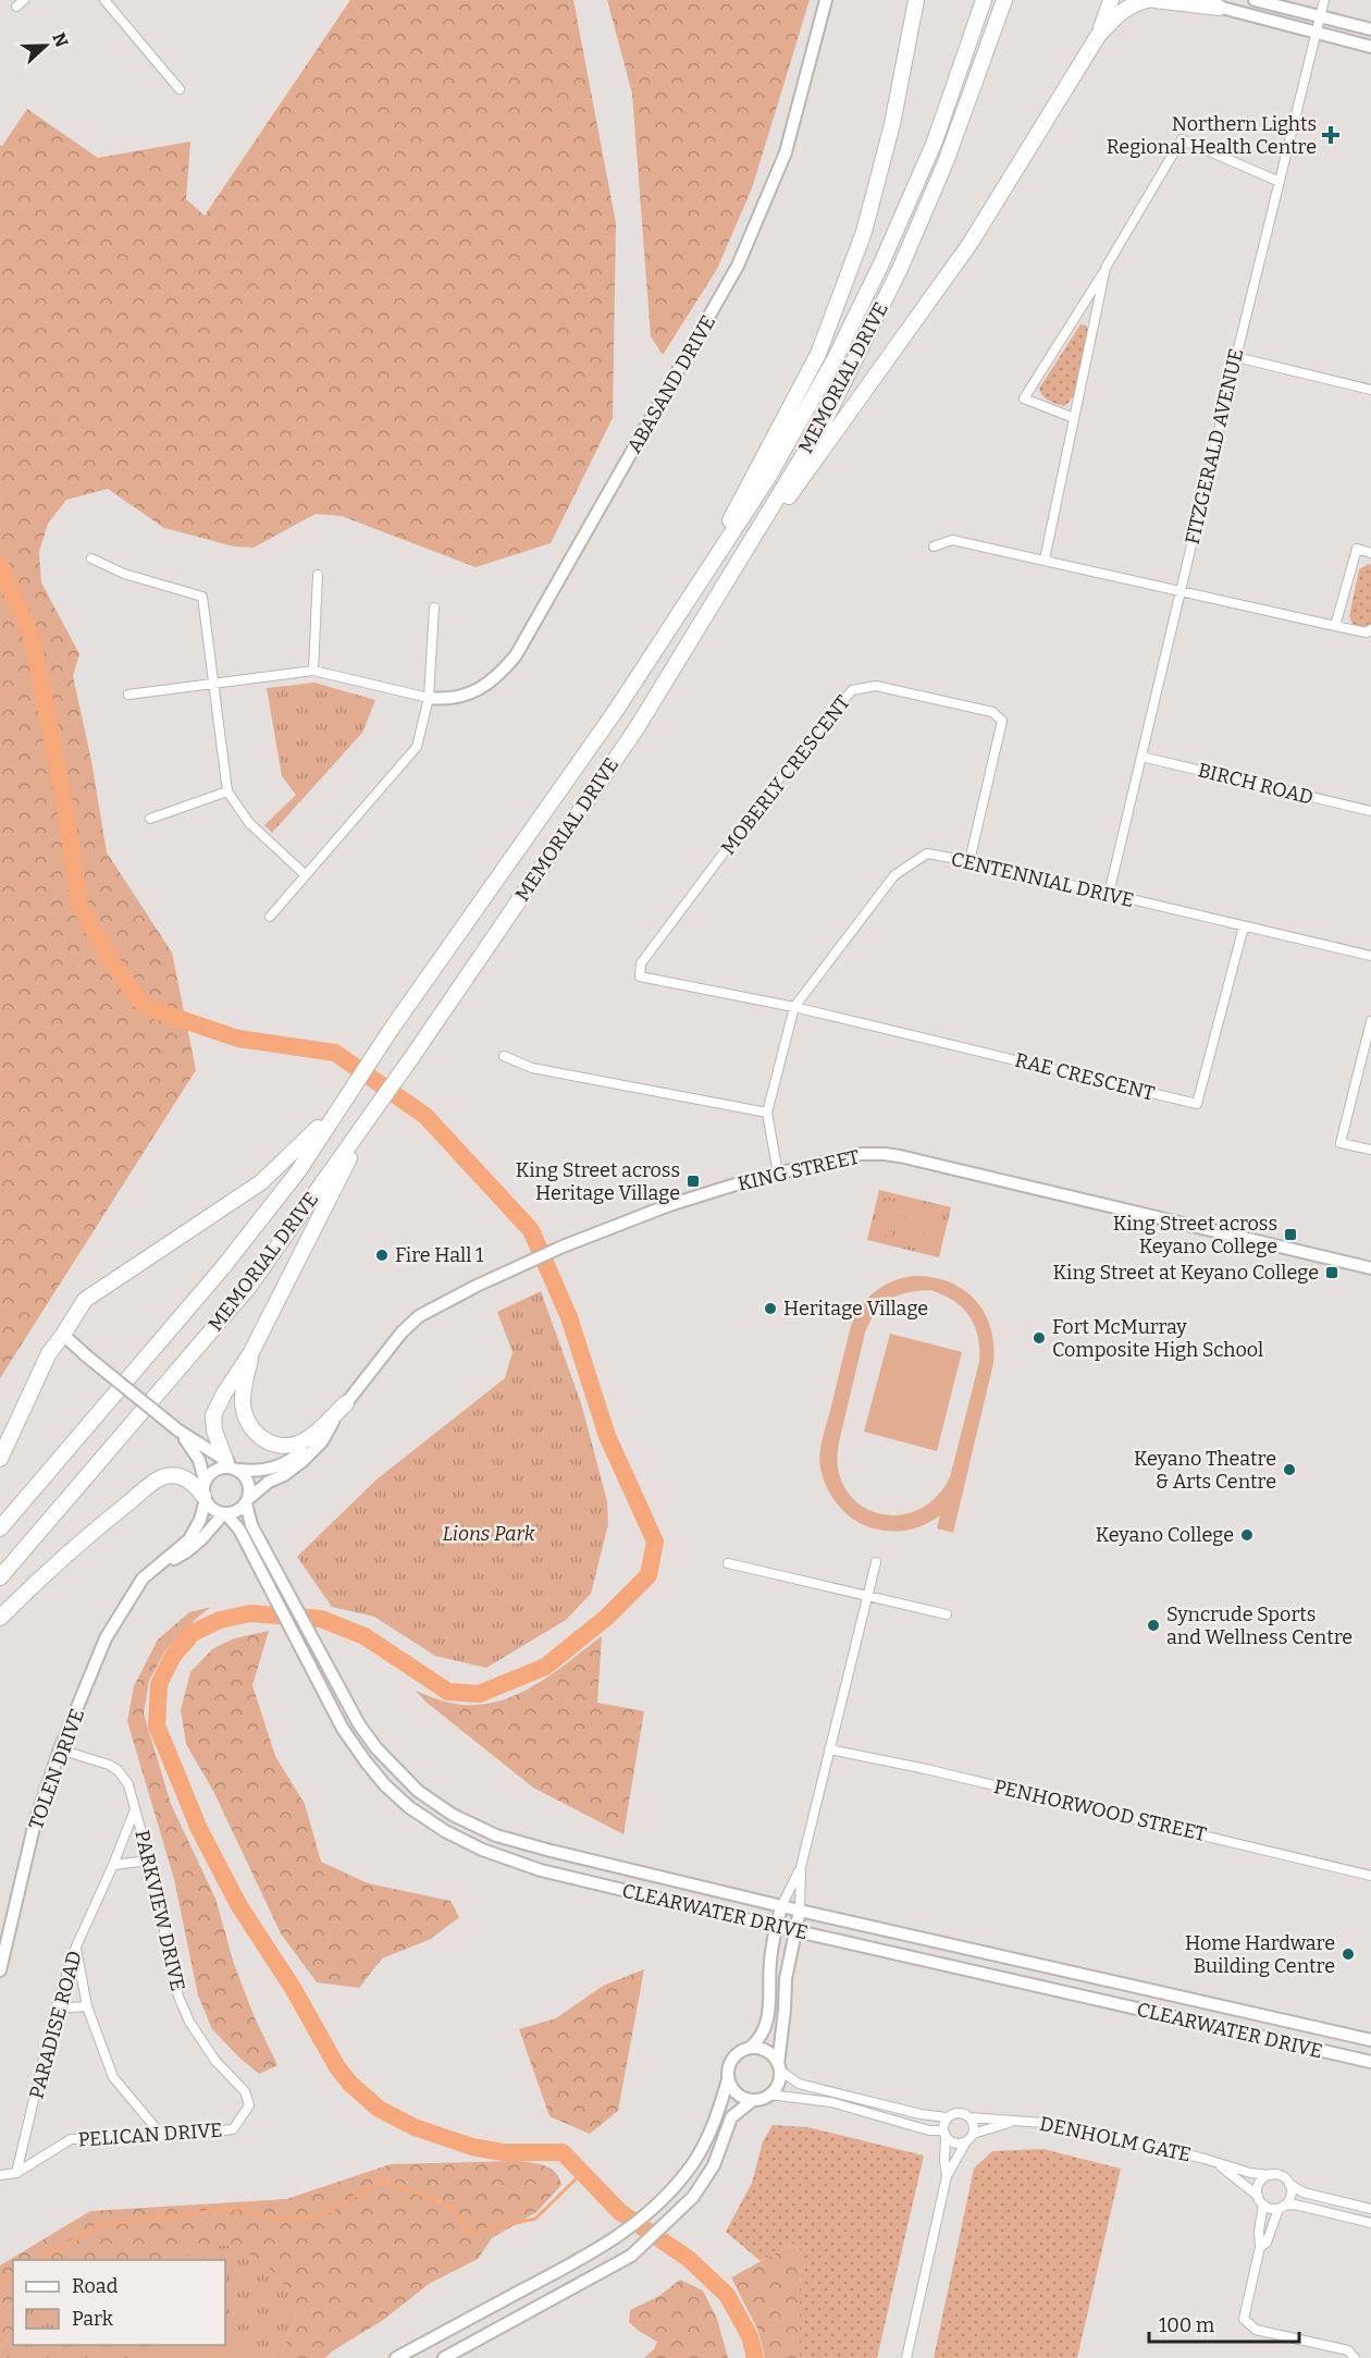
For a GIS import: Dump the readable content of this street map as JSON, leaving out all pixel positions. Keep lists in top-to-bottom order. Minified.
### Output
{"streets":{"highway":["MEMORIAL DRIVE"],"main road":["ABASAND DRIVE","KING STREET","TOLEN DRIVE","CLEARWATER DRIVE"],"street":["FITZGERALD AVENUE","MOBERLY CRESCENT","BIRCH ROAD","CENTENNIAL DRIVE","RAE CRESCENT","PENHORWOOD STREET","PARKVIEW DRIVE","PARADISE ROAD","PELICAN DRIVE","DENHOLM GATE"]},"crossings":[["FITZGERALD AVENUE","BIRCH ROAD"],["FITZGERALD AVENUE","CENTENNIAL DRIVE"],["MOBERLY CRESCENT","CENTENNIAL DRIVE"],["MOBERLY CRESCENT","RAE CRESCENT"],["CENTENNIAL DRIVE","RAE CRESCENT"],["CENTENNIAL DRIVE","KING STREET"],["KING STREET","TOLEN DRIVE"],["KING STREET","CLEARWATER DRIVE"],["TOLEN DRIVE","PARKVIEW DRIVE"],["TOLEN DRIVE","CLEARWATER DRIVE"],["PARKVIEW DRIVE","PARADISE ROAD"],["PARKVIEW DRIVE","PELICAN DRIVE"],["PARADISE ROAD","PELICAN DRIVE"]],"parks":["Lions Park"],"places":{"health":["Northern Lights Regional Health Centre"],"transit":["King Street across Heritage Village","King Street across Keyano College","King Street at Keyano College"],"other":["Fire Hall 1","Heritage Village","Fort McMurray Composite High School","Keyano Theatre & Arts Centre","Keyano College","Syncrude Sports and Wellness Centre","Home Hardware Building Centre"]},"legend":["Road","Park"],"scale_bar":"100 m","north":"right"}
